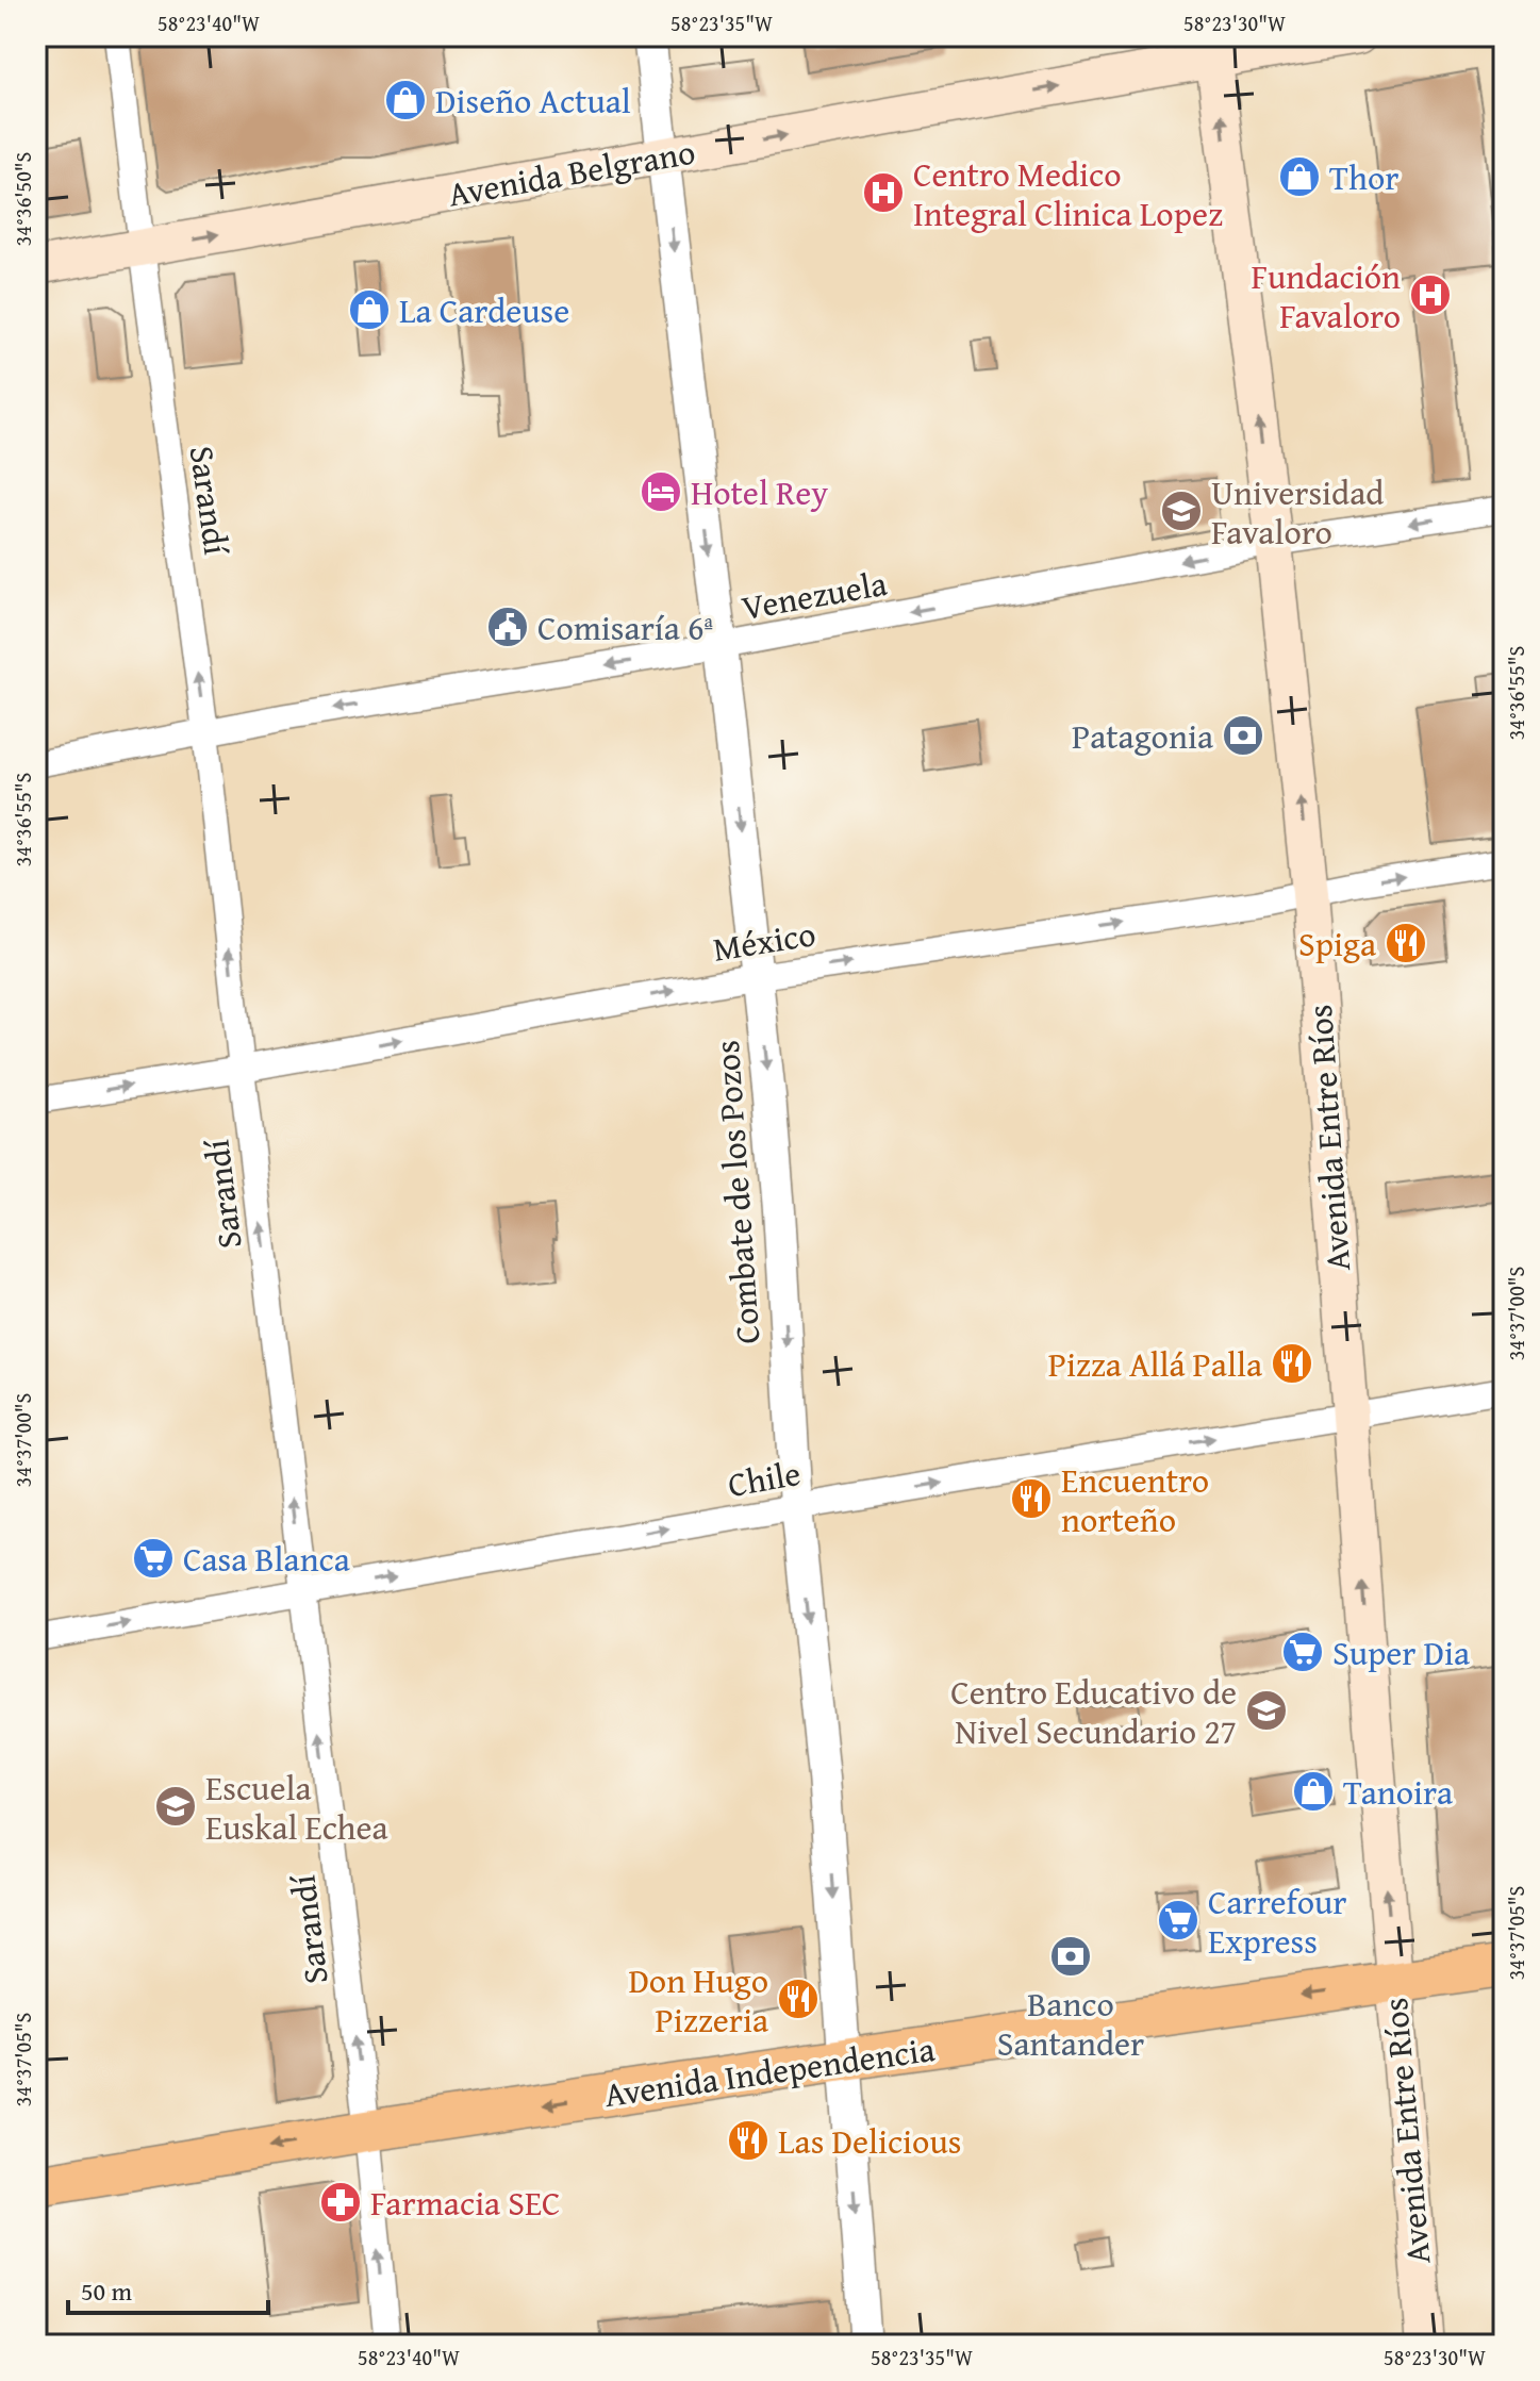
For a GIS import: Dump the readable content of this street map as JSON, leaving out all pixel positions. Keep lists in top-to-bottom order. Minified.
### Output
{"streets":{"main road":["Avenida Belgrano","Avenida Entre Ríos","Avenida Independencia"],"street":["Sarandí","Venezuela","México","Combate de los Pozos","Chile"]},"crossings":[["Avenida Belgrano","Sarandí"],["Avenida Belgrano","Avenida Entre Ríos"],["Avenida Belgrano","Combate de los Pozos"],["Sarandí","Venezuela"],["Sarandí","México"],["Sarandí","Chile"],["Sarandí","Avenida Independencia"],["Venezuela","Avenida Entre Ríos"],["Venezuela","Combate de los Pozos"],["México","Avenida Entre Ríos"],["México","Combate de los Pozos"],["Avenida Entre Ríos","Chile"],["Avenida Entre Ríos","Avenida Independencia"],["Combate de los Pozos","Chile"],["Combate de los Pozos","Avenida Independencia"]],"one_way":["Avenida Belgrano","Sarandí","Venezuela","México","Avenida Entre Ríos","Combate de los Pozos","Chile","Avenida Independencia"],"places":{"shop":["Diseño Actual","Thor","La Cardeuse","Tanoira"],"hospital":["Centro Medico Integral Clinica Lopez","Fundación Favaloro"],"hotel":["Hotel Rey"],"school or university":["Universidad Favaloro","Centro Educativo de Nivel Secundario 27","Escuela Euskal Echea"],"public building":["Comisaría 6ª"],"bank":["Patagonia","Banco Santander"],"restaurant":["Spiga","Pizza Allá Palla","Encuentro norteño","Don Hugo Pizzeria","Las Delicious"],"supermarket":["Casa Blanca","Super Dia","Carrefour Express"],"pharmacy":["Farmacia SEC"]},"scale_bar":"50 m","coordinates":["58°23'40\"W","58°23'35\"W","58°23'30\"W","34°36'50\"S","34°36'55\"S","34°37'00\"S","34°37'05\"S"]}
